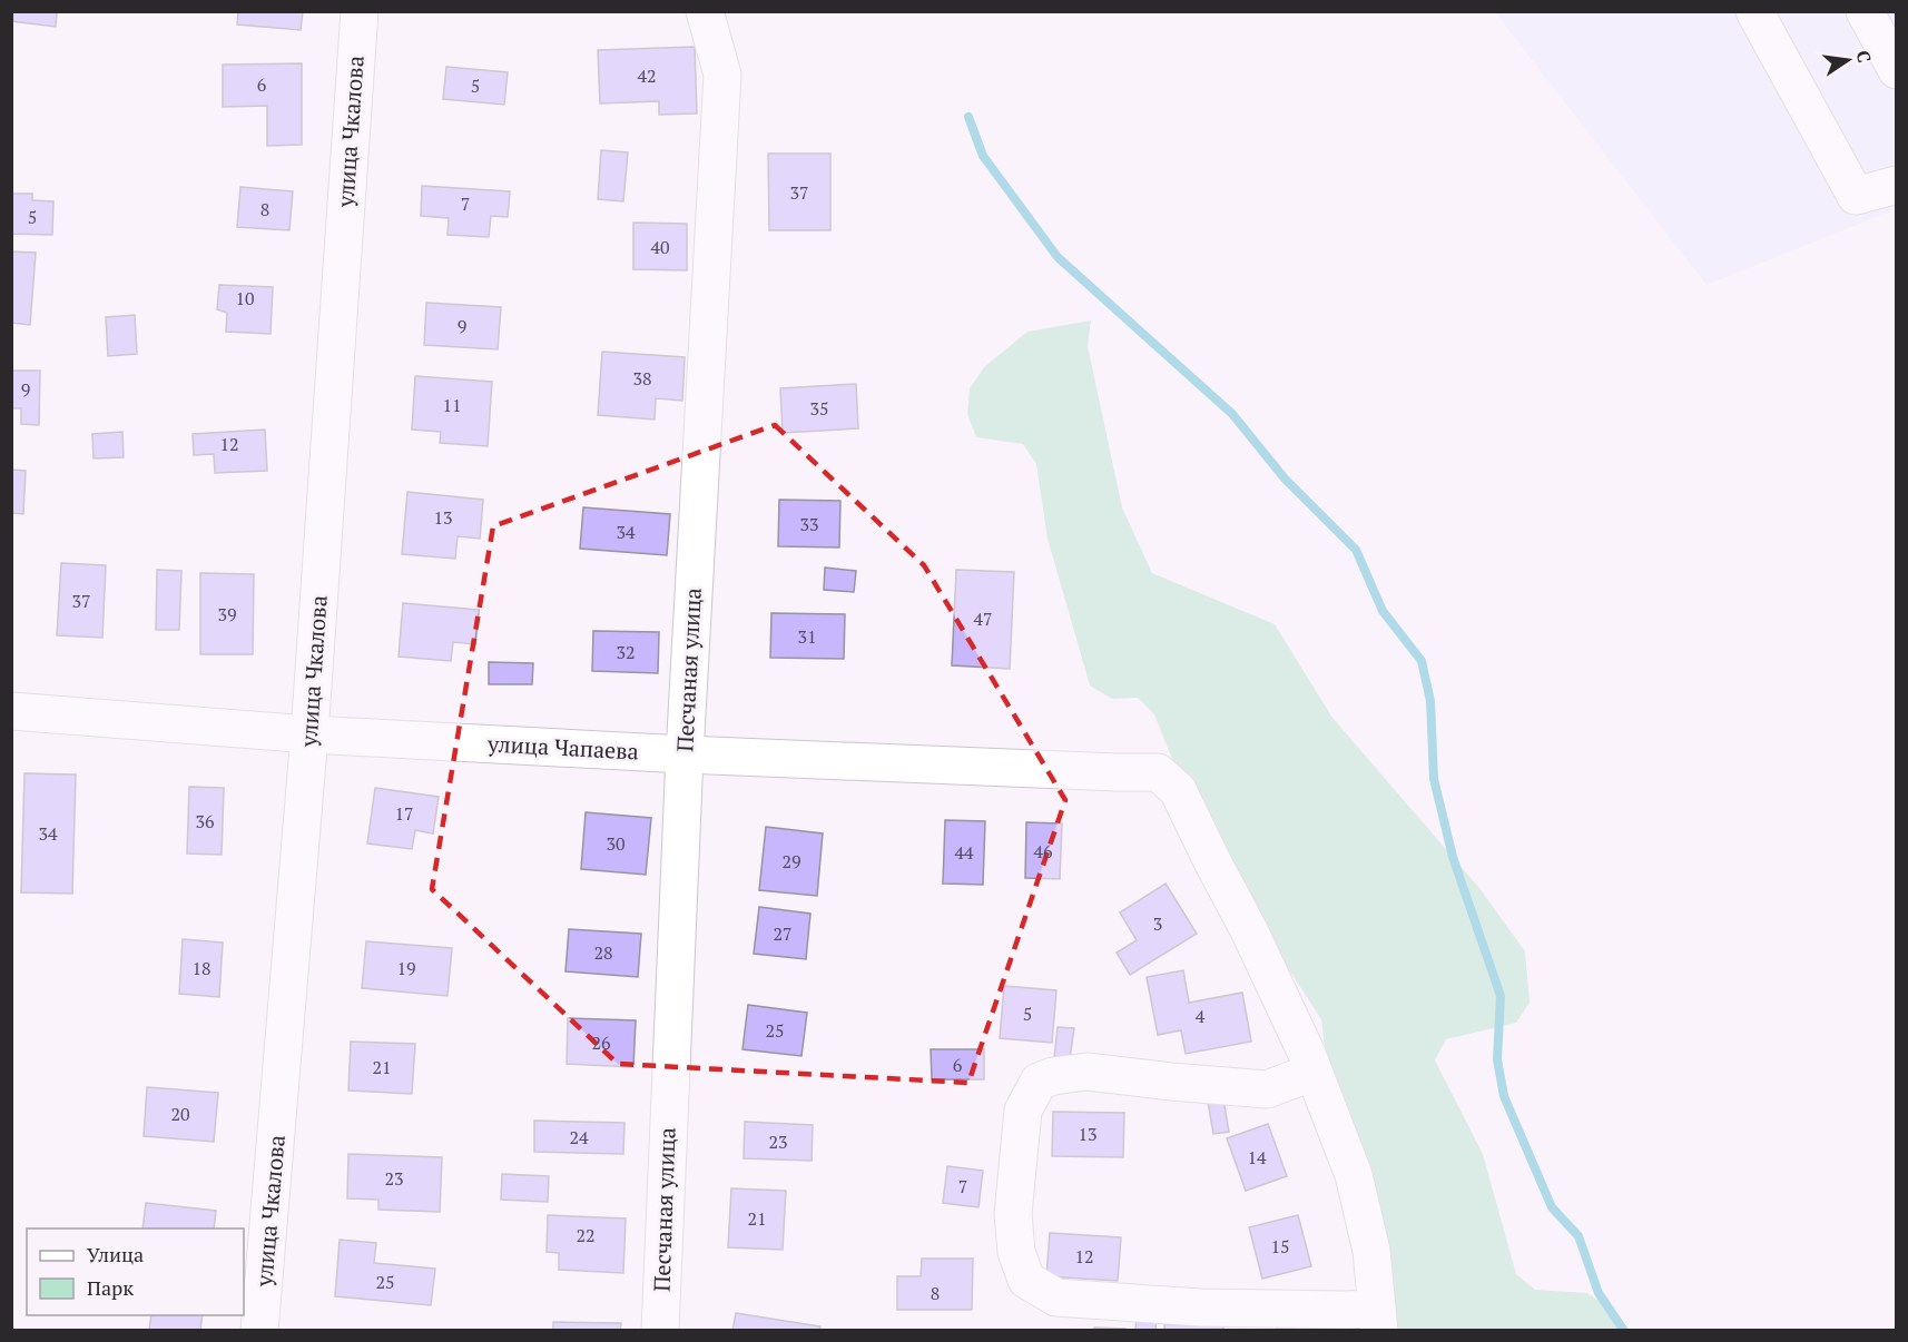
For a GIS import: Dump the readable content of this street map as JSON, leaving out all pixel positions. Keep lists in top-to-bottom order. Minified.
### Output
{"streets":{"street":["улица Чкалова","Песчаная улица","улица Чапаева"]},"crossings":[["улица Чкалова","улица Чапаева"],["Песчаная улица","улица Чапаева"]],"house_numbers":["42","6","5","37","7","8","5","40","10","9","38","9","11","35","12","13","33","34","37","39","47","31","32","17","36","34","30","46","44","29","3","27","28","18","19","5","4","25","26","6","21","20","13","24","23","14","23","7","21","22","15","12","25","8"],"legend":["Улица","Парк"],"north":"right"}
